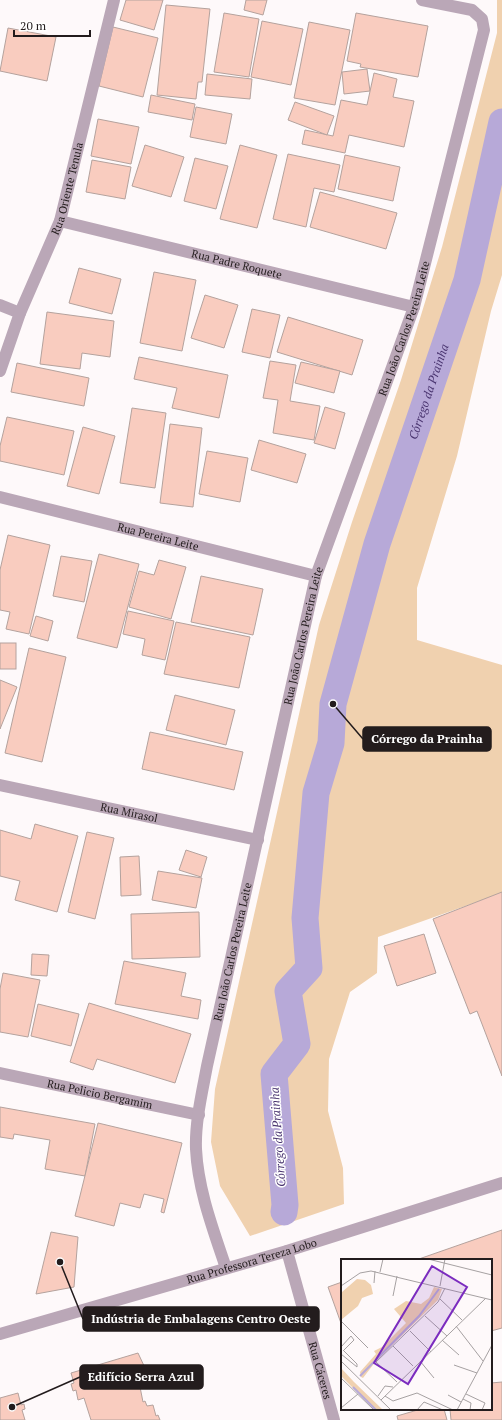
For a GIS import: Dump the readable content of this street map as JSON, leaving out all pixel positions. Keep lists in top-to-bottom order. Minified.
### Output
{"streets":{"street":["Rua Oriente Tenula","Rua Padre Roquete","Rua João Carlos Pereira Leite","Rua Pereira Leite","Rua Mirasol","Rua Pelicio Bergamim","Rua Professora Tereza Lobo","Rua Cáceres"]},"crossings":[["Rua Oriente Tenula","Rua Padre Roquete"],["Rua Padre Roquete","Rua João Carlos Pereira Leite"],["Rua João Carlos Pereira Leite","Rua Pereira Leite"],["Rua João Carlos Pereira Leite","Rua Mirasol"],["Rua João Carlos Pereira Leite","Rua Pelicio Bergamim"],["Rua João Carlos Pereira Leite","Rua Professora Tereza Lobo"],["Rua Professora Tereza Lobo","Rua Cáceres"]],"water":["Córrego da Prainha"],"places":["Córrego da Prainha","Indústria de Embalagens Centro Oeste","Edifício Serra Azul"],"scale_bar":"20 m"}
